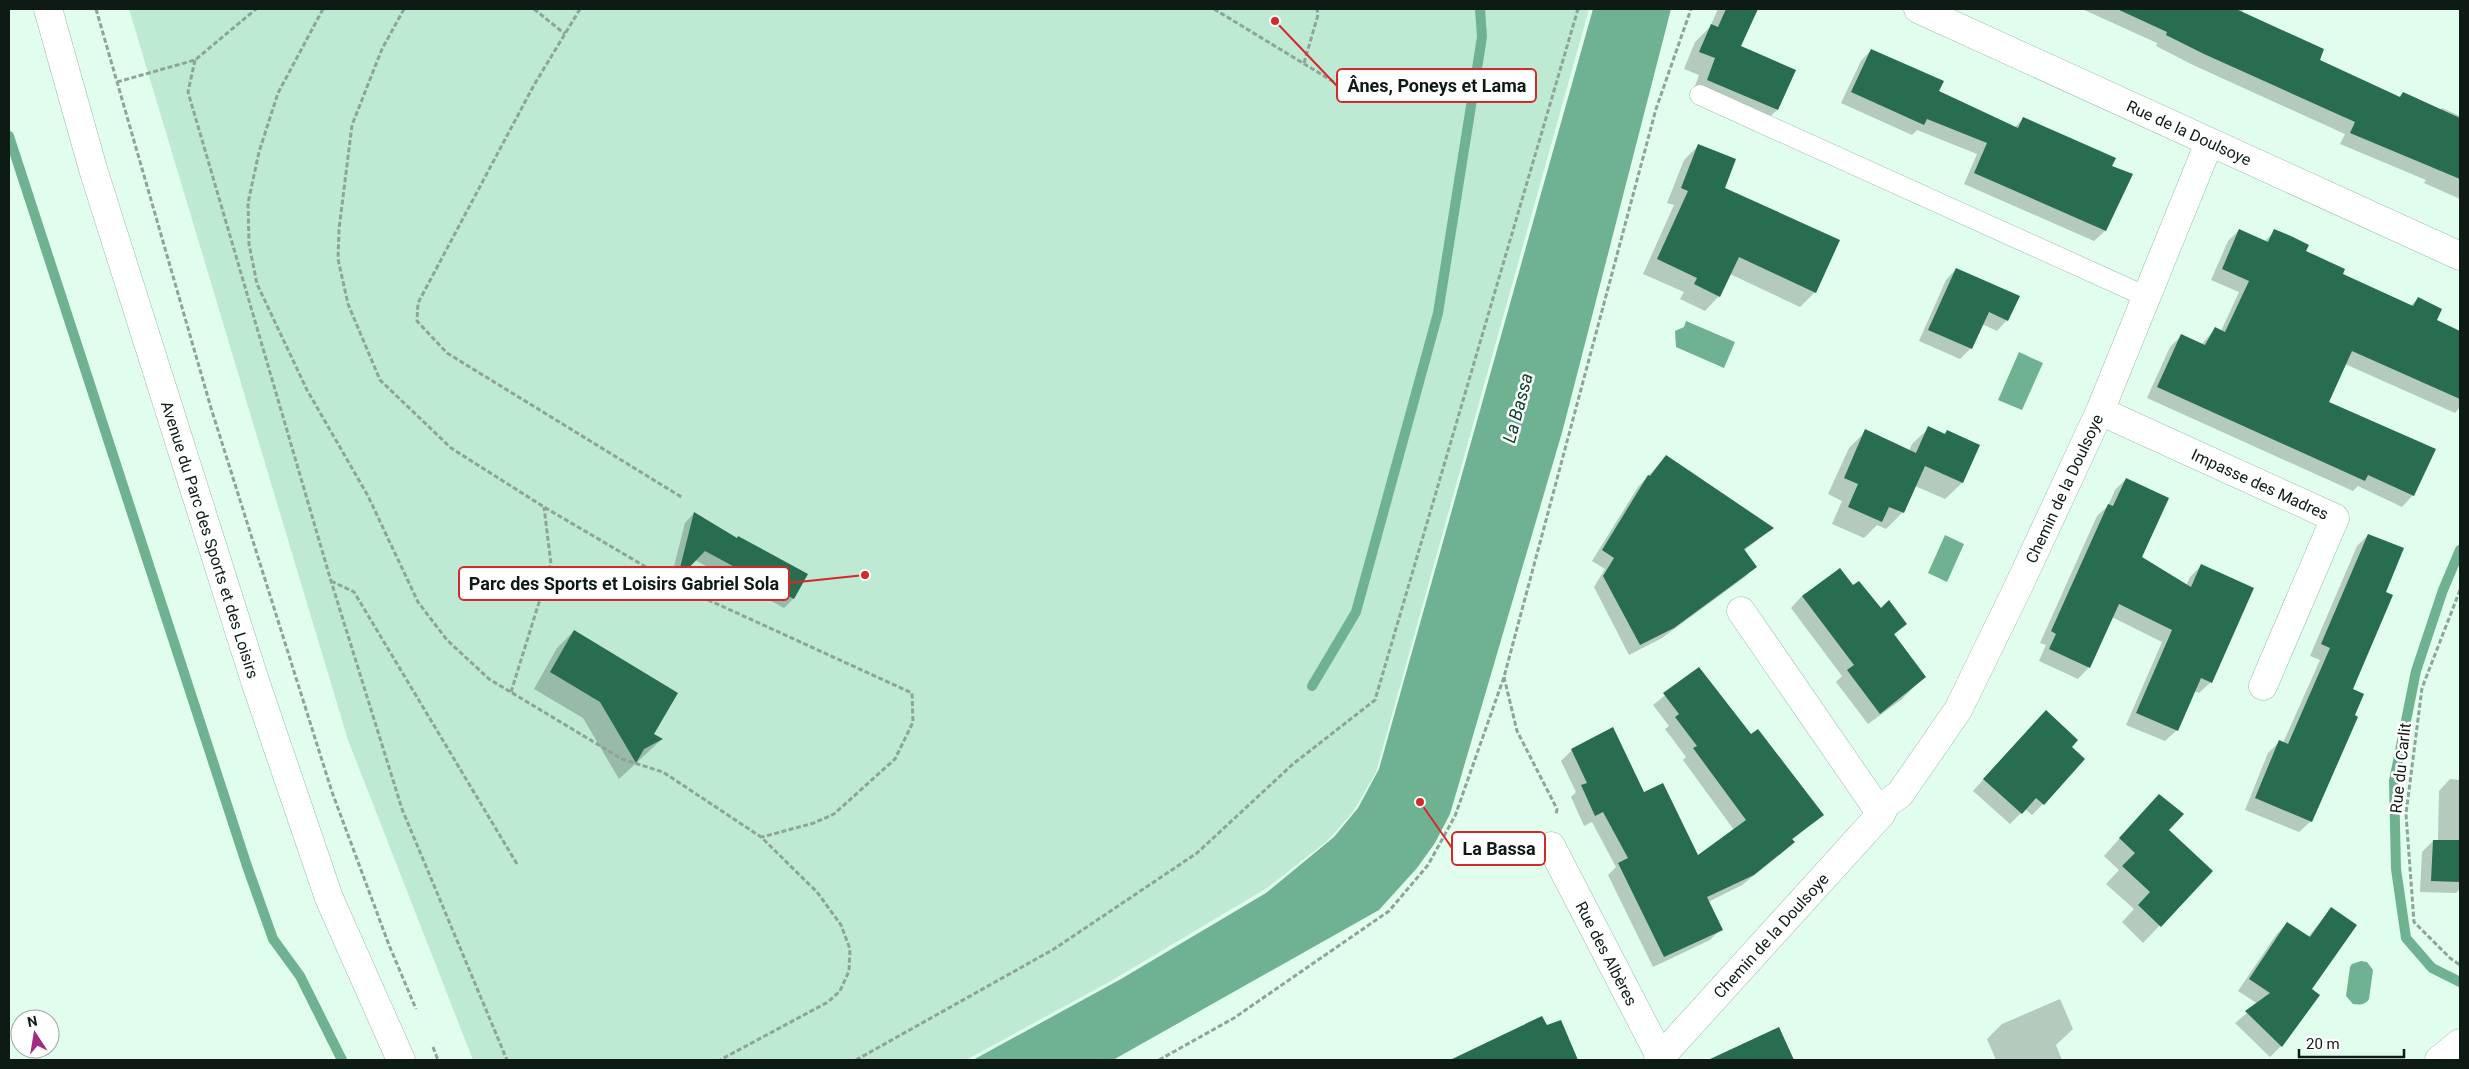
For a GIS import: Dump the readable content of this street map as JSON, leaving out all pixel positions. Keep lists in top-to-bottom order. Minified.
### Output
{"streets":{"street":["Rue de la Doulsoye","Impasse des Madres","Chemin de la Doulsoye","Avenue du Parc des Sports et des Loisirs","Rue des Albères"],"path":["Rue du Carlit"]},"crossings":[["Rue de la Doulsoye","Chemin de la Doulsoye"],["Impasse des Madres","Chemin de la Doulsoye"],["Chemin de la Doulsoye","Rue des Albères"]],"water":["La Bassa"],"places":["Ânes, Poneys et Lama","Parc des Sports et Loisirs Gabriel Sola","La Bassa"],"scale_bar":"20 m","north":"top"}
